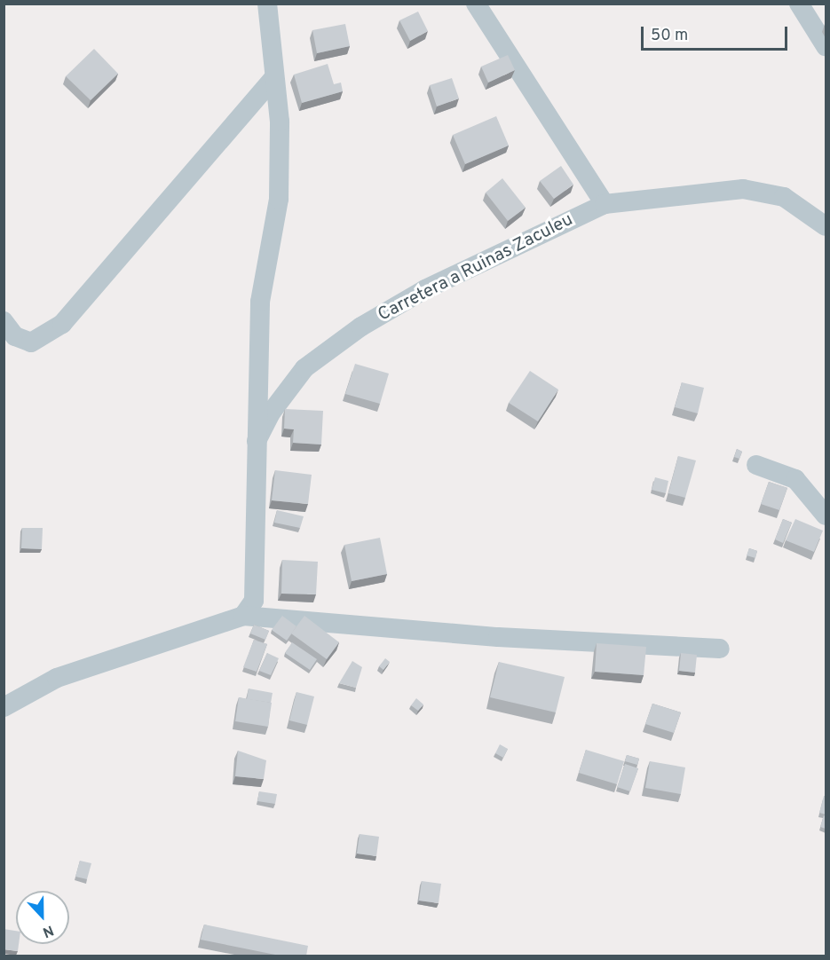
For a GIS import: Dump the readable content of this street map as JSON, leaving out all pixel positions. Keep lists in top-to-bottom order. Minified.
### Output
{"streets":{"street":["Carretera a Ruinas Zaculeu"]},"scale_bar":"50 m","north":"bottom"}
